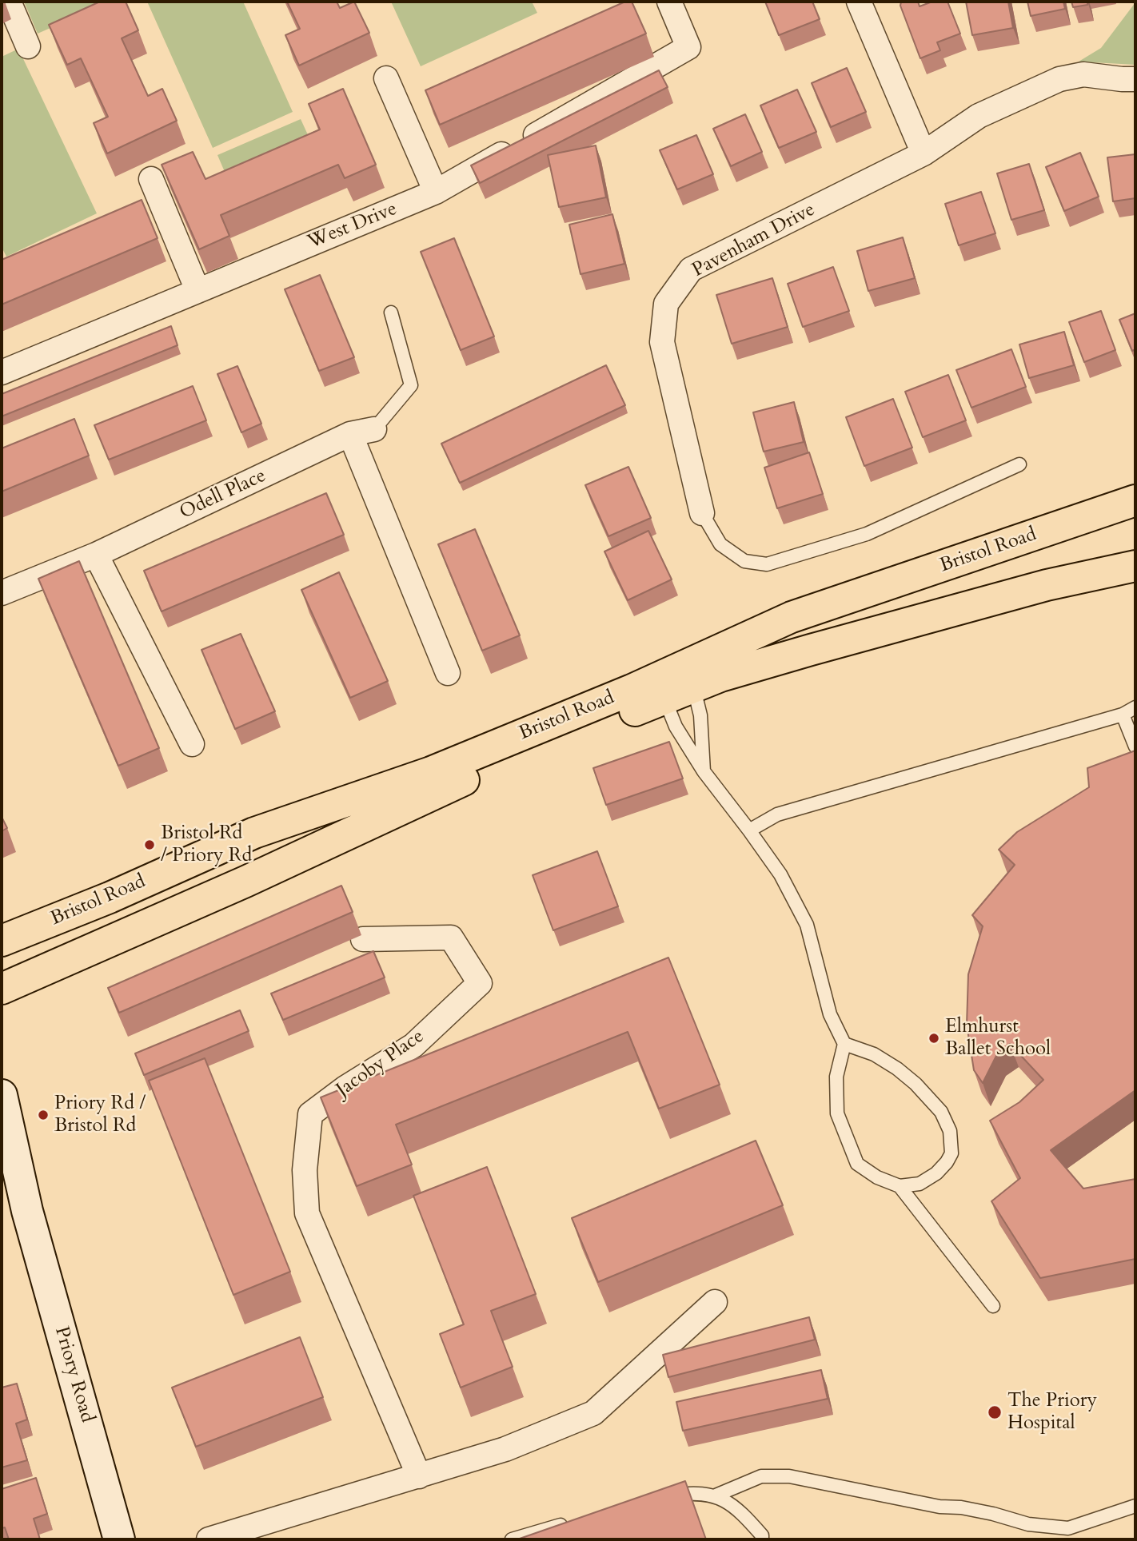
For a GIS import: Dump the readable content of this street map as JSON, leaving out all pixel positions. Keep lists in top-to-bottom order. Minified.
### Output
{"streets":{"highway":["Bristol Road"],"main road":["Priory Road"],"street":["West Drive","Pavenham Drive","Odell Place","Jacoby Place"]},"places":["Bristol Rd / Priory Rd","Elmhurst Ballet School","Priory Rd / Bristol Rd","The Priory Hospital"]}
